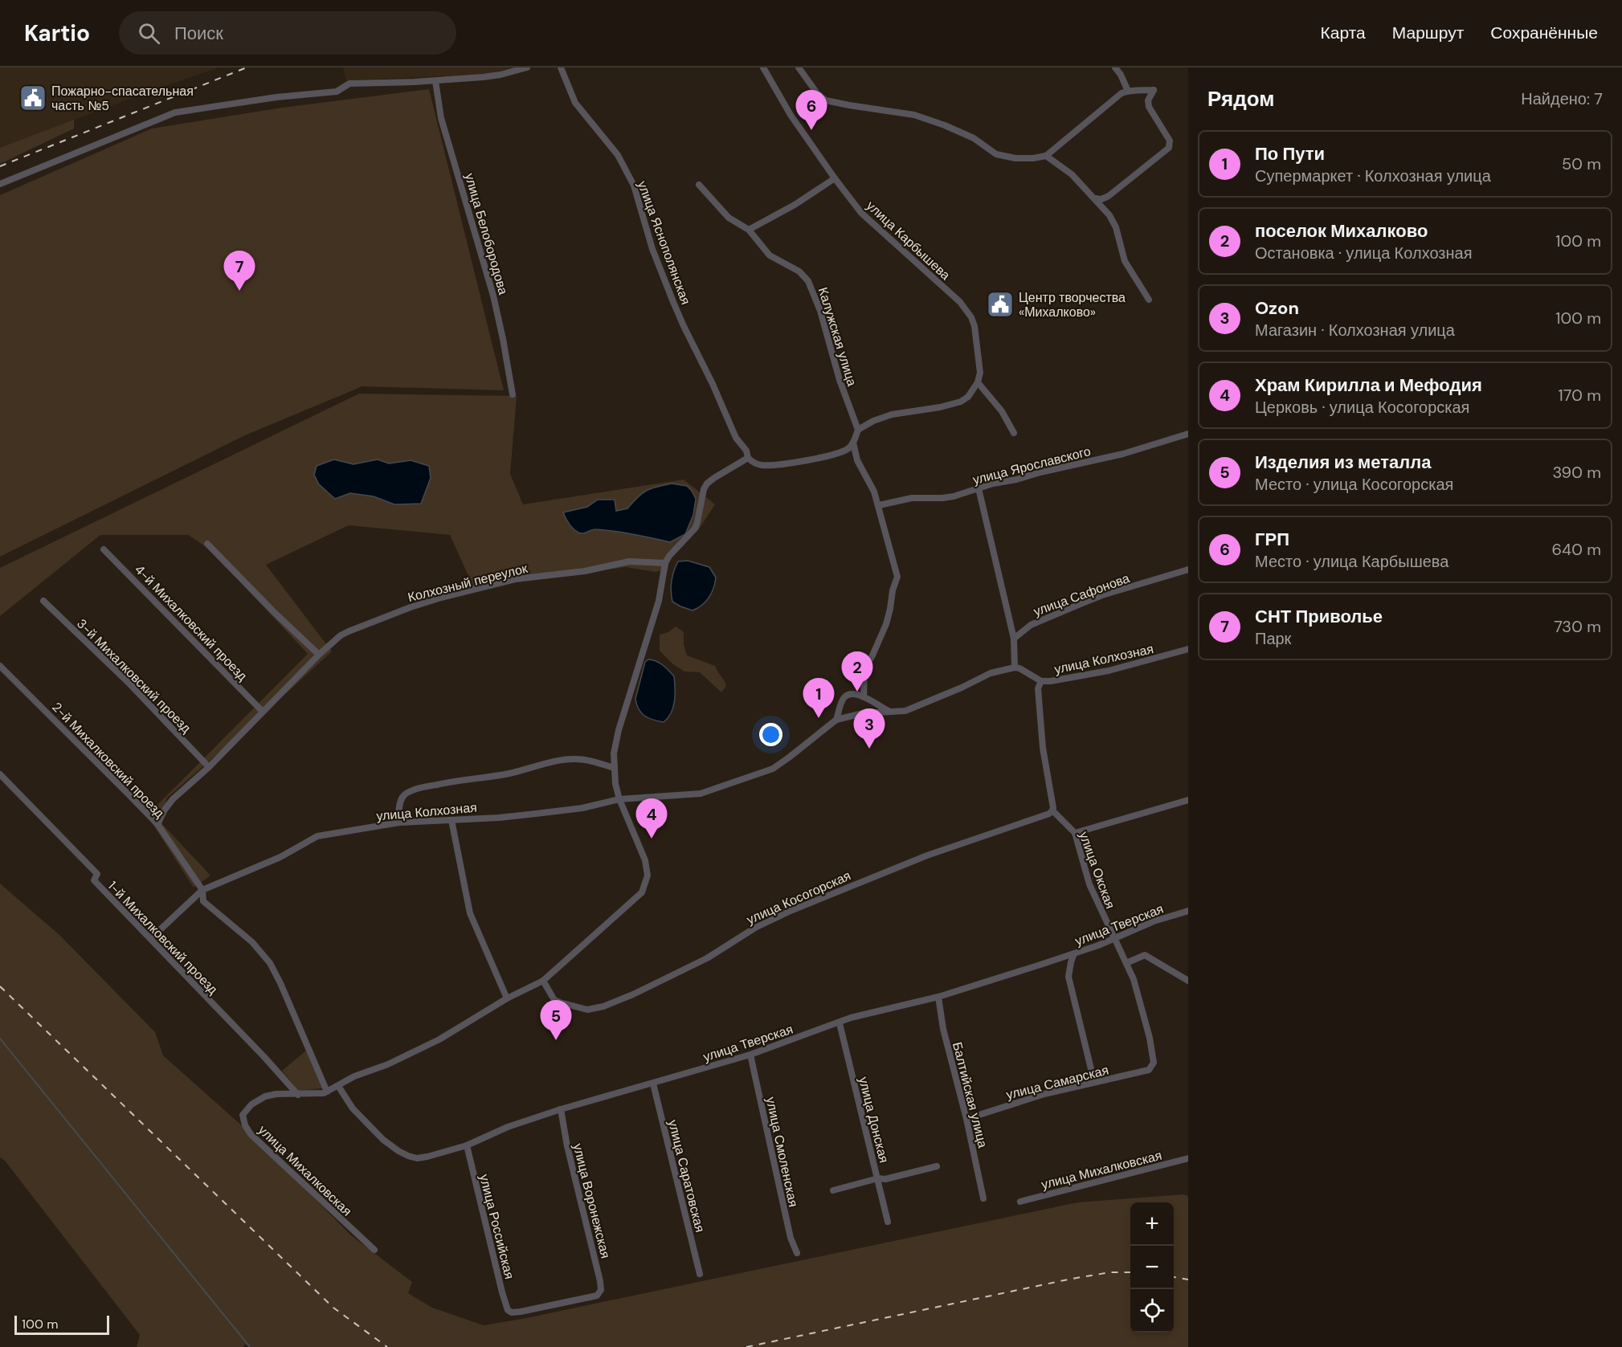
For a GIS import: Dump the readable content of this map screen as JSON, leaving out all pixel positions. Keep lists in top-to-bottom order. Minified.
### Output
{"streets":{"street":["улица Белобородова","улица Карбышева","улица Яснополянская","Калужская улица","улица Ярославского","Колхозный переулок","улица Сафонова","4-й Михалковский проезд","улица Колхозная","3-й Михалковский проезд","2-й Михалковский проезд","улица Окская","улица Косогорская","улица Тверская","1-й Михалковский проезд","улица Самарская","Балтийская улица","улица Донская","улица Смоленская","улица Михалковская","улица Саратовская","улица Воронежская","улица Российская"]},"crossings":[["Колхозный переулок","4-й Михалковский проезд"],["Колхозный переулок","3-й Михалковский проезд"],["Колхозный переулок","2-й Михалковский проезд"],["улица Колхозная","2-й Михалковский проезд"],["улица Колхозная","1-й Михалковский проезд"],["2-й Михалковский проезд","улица Михалковская"],["улица Окская","улица Косогорская"],["улица Окская","улица Тверская"],["улица Окская","улица Самарская"],["улица Тверская","Балтийская улица"],["улица Тверская","улица Донская"],["улица Тверская","улица Смоленская"],["улица Тверская","улица Михалковская"],["улица Тверская","улица Саратовская"],["улица Тверская","улица Воронежская"],["улица Тверская","улица Российская"],["1-й Михалковский проезд","улица Михалковская"],["улица Самарская","Балтийская улица"],["улица Воронежская","улица Российская"]],"places":{"public building":["Пожарно-спасательная часть №5","Центр творчества «Михалково»"]},"scale_bar":"100 m","page":{"header":"Kartio","search":"Поиск","nav":["Карта","Маршрут","Сохранённые"],"heading":["Рядом","Найдено: 7"],"pins":["6","7","2","1","3","4","5"],"list":[{"mark":"1","name":"По Пути","note":"Супермаркет · Колхозная улица","value":"50 m"},{"mark":"2","name":"поселок Михалково","note":"Остановка · улица Колхозная","value":"100 m"},{"mark":"3","name":"Ozon","note":"Магазин · Колхозная улица","value":"100 m"},{"mark":"4","name":"Храм Кирилла и Мефодия","note":"Церковь · улица Косогорская","value":"170 m"},{"mark":"5","name":"Изделия из металла","note":"Место · улица Косогорская","value":"390 m"},{"mark":"6","name":"ГРП","note":"Место · улица Карбышева","value":"640 m"},{"mark":"7","name":"СНТ Приволье","note":"Парк","value":"730 m"}],"map_buttons":["+","−"],"scale":"100 m"}}
